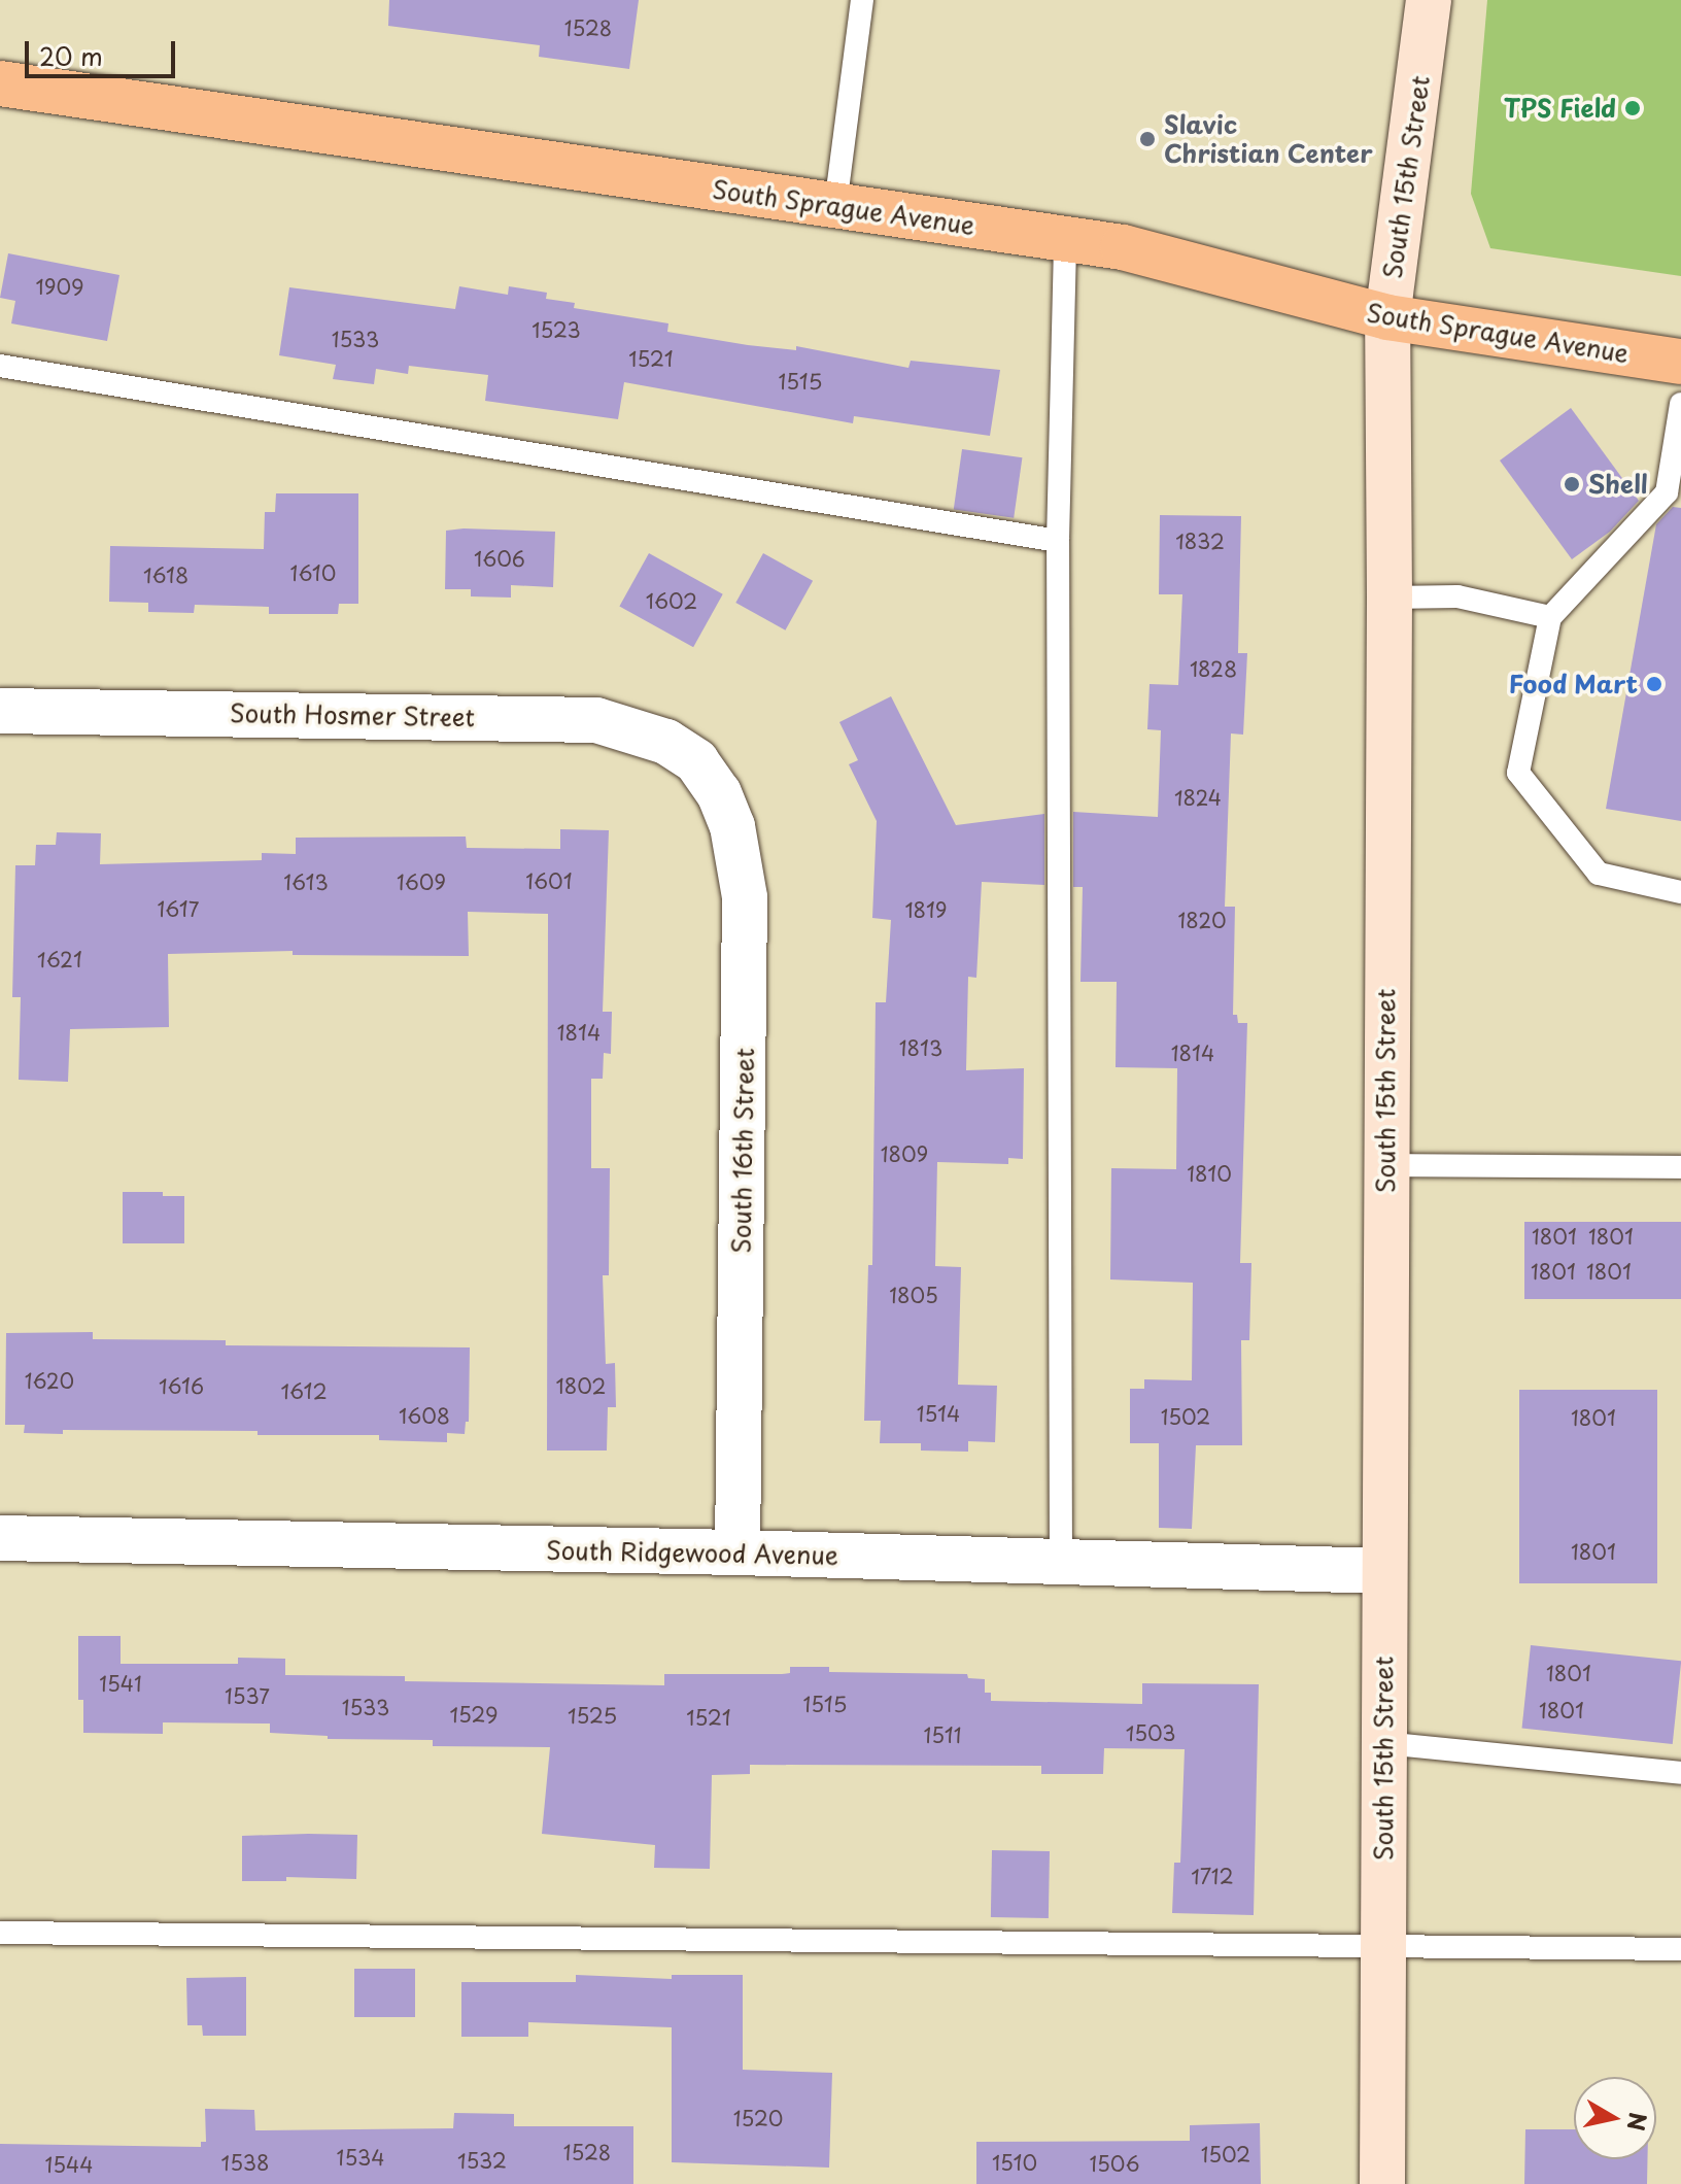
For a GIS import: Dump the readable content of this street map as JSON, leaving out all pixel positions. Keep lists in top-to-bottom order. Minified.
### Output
{"streets":{"main road":["South Sprague Avenue"],"street":["South 15th Street","South Hosmer Street","South 16th Street","South Ridgewood Avenue"]},"crossings":[["South 15th Street","South Sprague Avenue"],["South 15th Street","South Ridgewood Avenue"],["South Hosmer Street","South 16th Street"],["South 16th Street","South Ridgewood Avenue"]],"places":["TPS Field","Slavic Christian Center","Shell","Food Mart"],"house_numbers":["1528","1909","1523","1533","1521","1515","1832","1606","1610","1618","1602","1828","1824","1601","1613","1609","1617","1819","1820","1621","1814","1813","1814","1809","1810","1801","1801","1801","1801","1805","1620","1616","1802","1612","1514","1608","1502","1801","1801","1801","1541","1537","1515","1533","1801","1529","1525","1521","1503","1511","1712","1520","1528","1502","1534","1532","1538","1510","1506","1544"],"scale_bar":"20 m","north":"right"}
